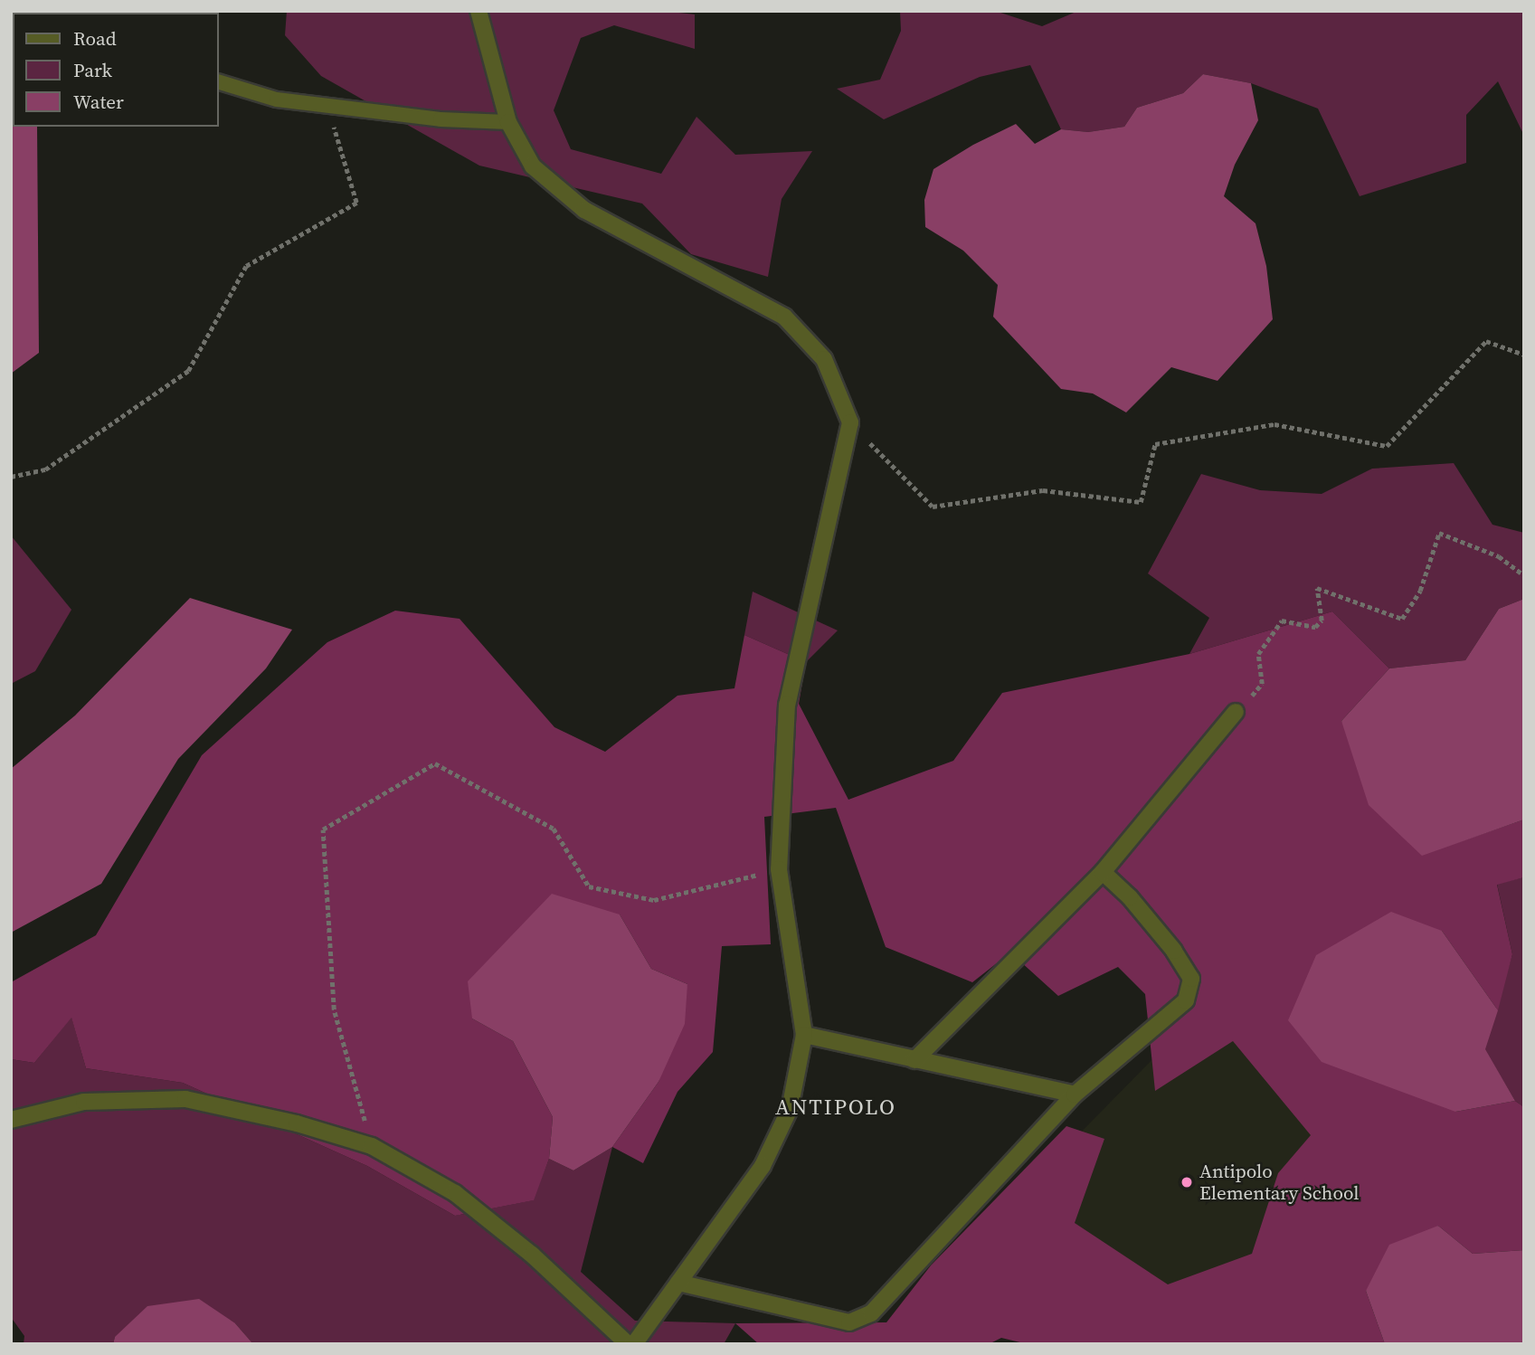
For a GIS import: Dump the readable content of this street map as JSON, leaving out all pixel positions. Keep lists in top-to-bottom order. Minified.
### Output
{"districts":["ANTIPOLO"],"places":["Antipolo Elementary School"],"legend":["Road","Park","Water"]}
